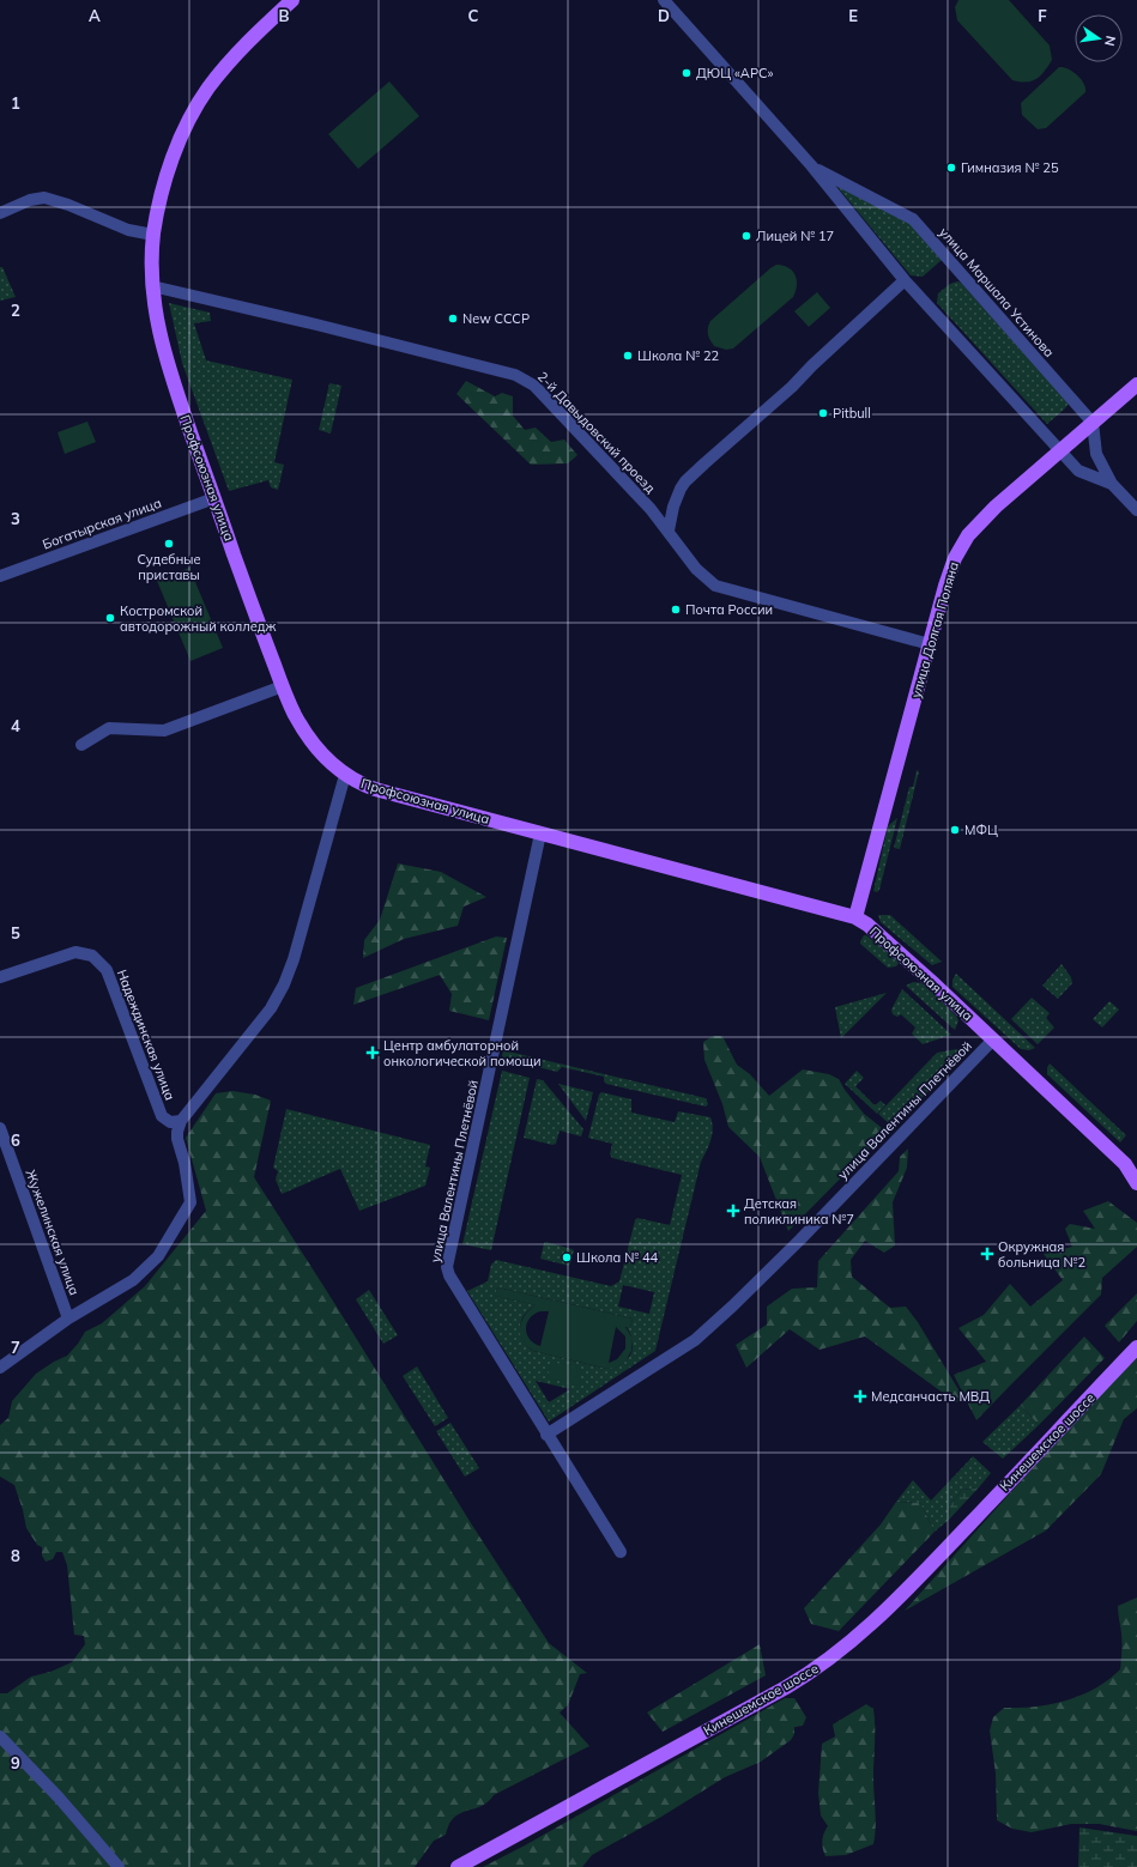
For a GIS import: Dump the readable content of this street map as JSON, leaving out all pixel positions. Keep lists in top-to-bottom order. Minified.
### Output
{"streets":{"main road":["Профсоюзная улица","улица Долгая Поляна","Кинешемское шоссе"],"street":["улица Маршала Устинова","2-й Давыдовский проезд","Богатырская улица","Надеждинская улица","улица Валентины Плетнёвой","Жужелинская улица"]},"crossings":[["улица Маршала Устинова","улица Долгая Поляна"],["2-й Давыдовский проезд","Профсоюзная улица"],["2-й Давыдовский проезд","улица Долгая Поляна"],["Профсоюзная улица","Богатырская улица"],["Профсоюзная улица","улица Долгая Поляна"],["Профсоюзная улица","улица Валентины Плетнёвой"]],"places":{"other":["ДЮЦ «АРС»","Гимназия № 25","Лицей № 17","New СССР","Школа № 22","Pitbull","Судебные приставы","Почта России","Костромской автодорожный колледж","МФЦ","Школа № 44"],"health":["Центр амбулаторной онкологической помощи","Детская поликлиника №7","Окружная больница №2","Медсанчасть МВД"]},"north":"right","grid":{"columns":["A","B","C","D","E","F"],"rows":["1","2","3","4","5","6","7","8","9"]}}
